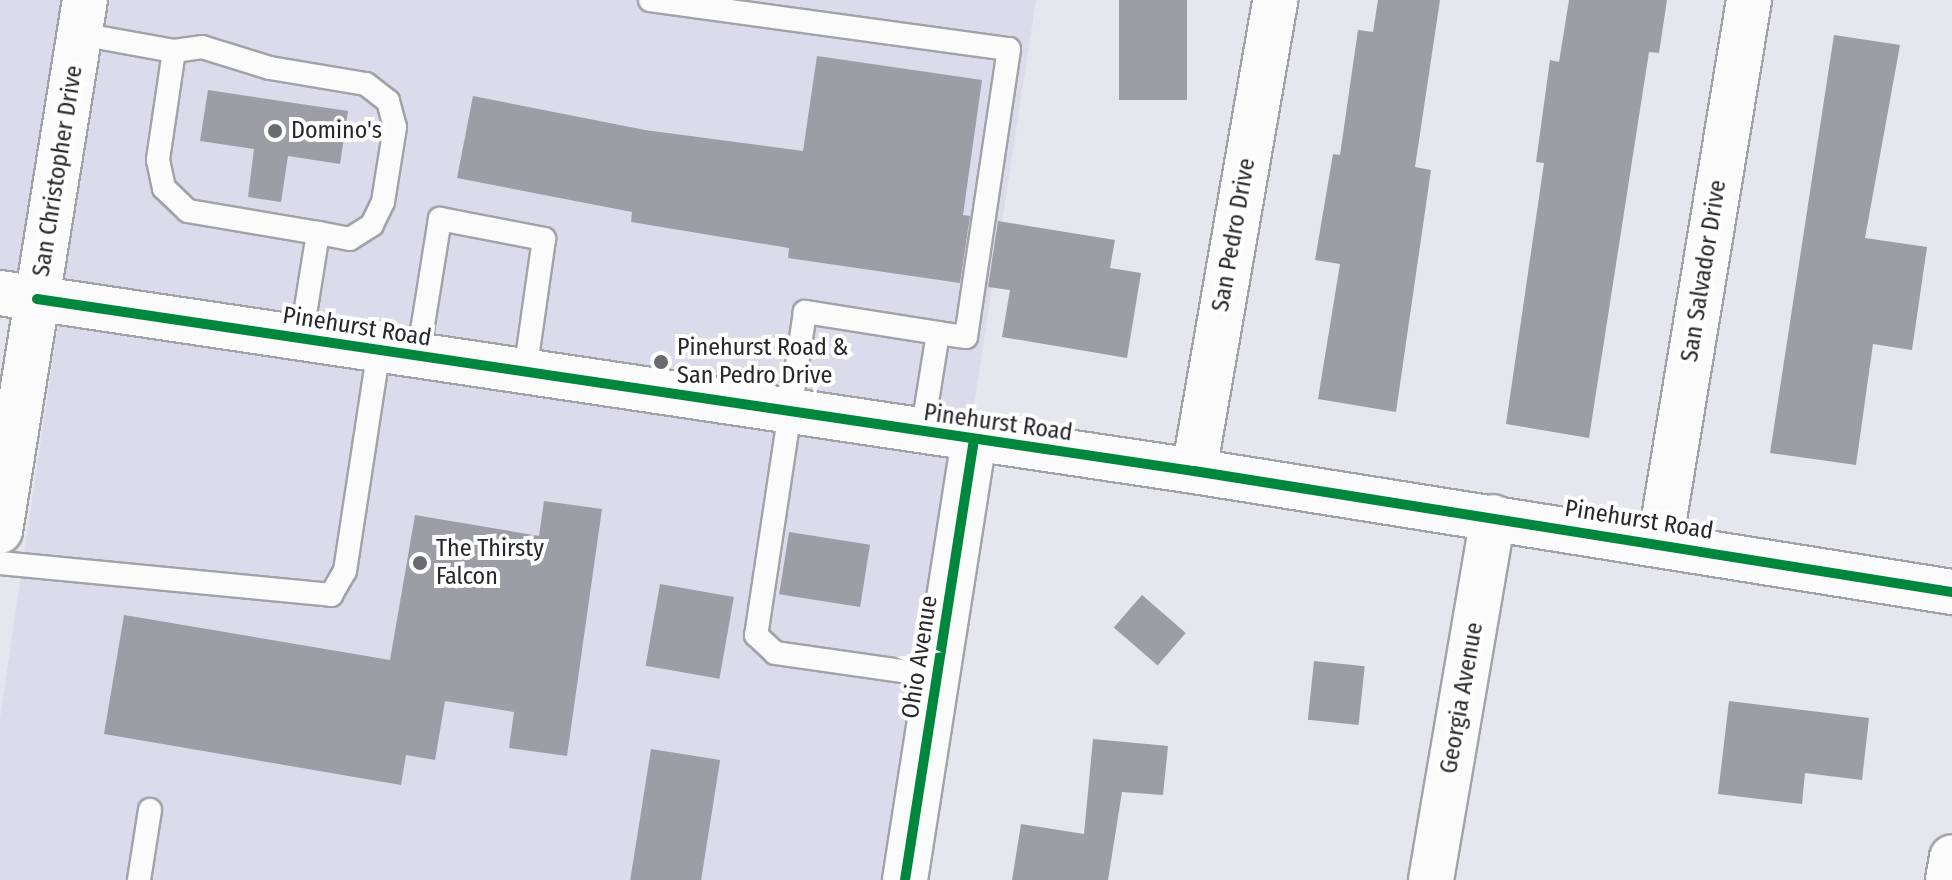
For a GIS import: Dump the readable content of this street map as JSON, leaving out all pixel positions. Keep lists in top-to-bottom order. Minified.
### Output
{"streets":{"street":["San Christopher Drive","San Pedro Drive","San Salvador Drive","Pinehurst Road","Ohio Avenue","Georgia Avenue"]},"crossings":[["San Christopher Drive","Pinehurst Road"],["San Pedro Drive","Pinehurst Road"],["San Salvador Drive","Pinehurst Road"],["Pinehurst Road","Ohio Avenue"],["Pinehurst Road","Georgia Avenue"]],"places":["Domino's","Pinehurst Road & San Pedro Drive","The Thirsty Falcon"]}
